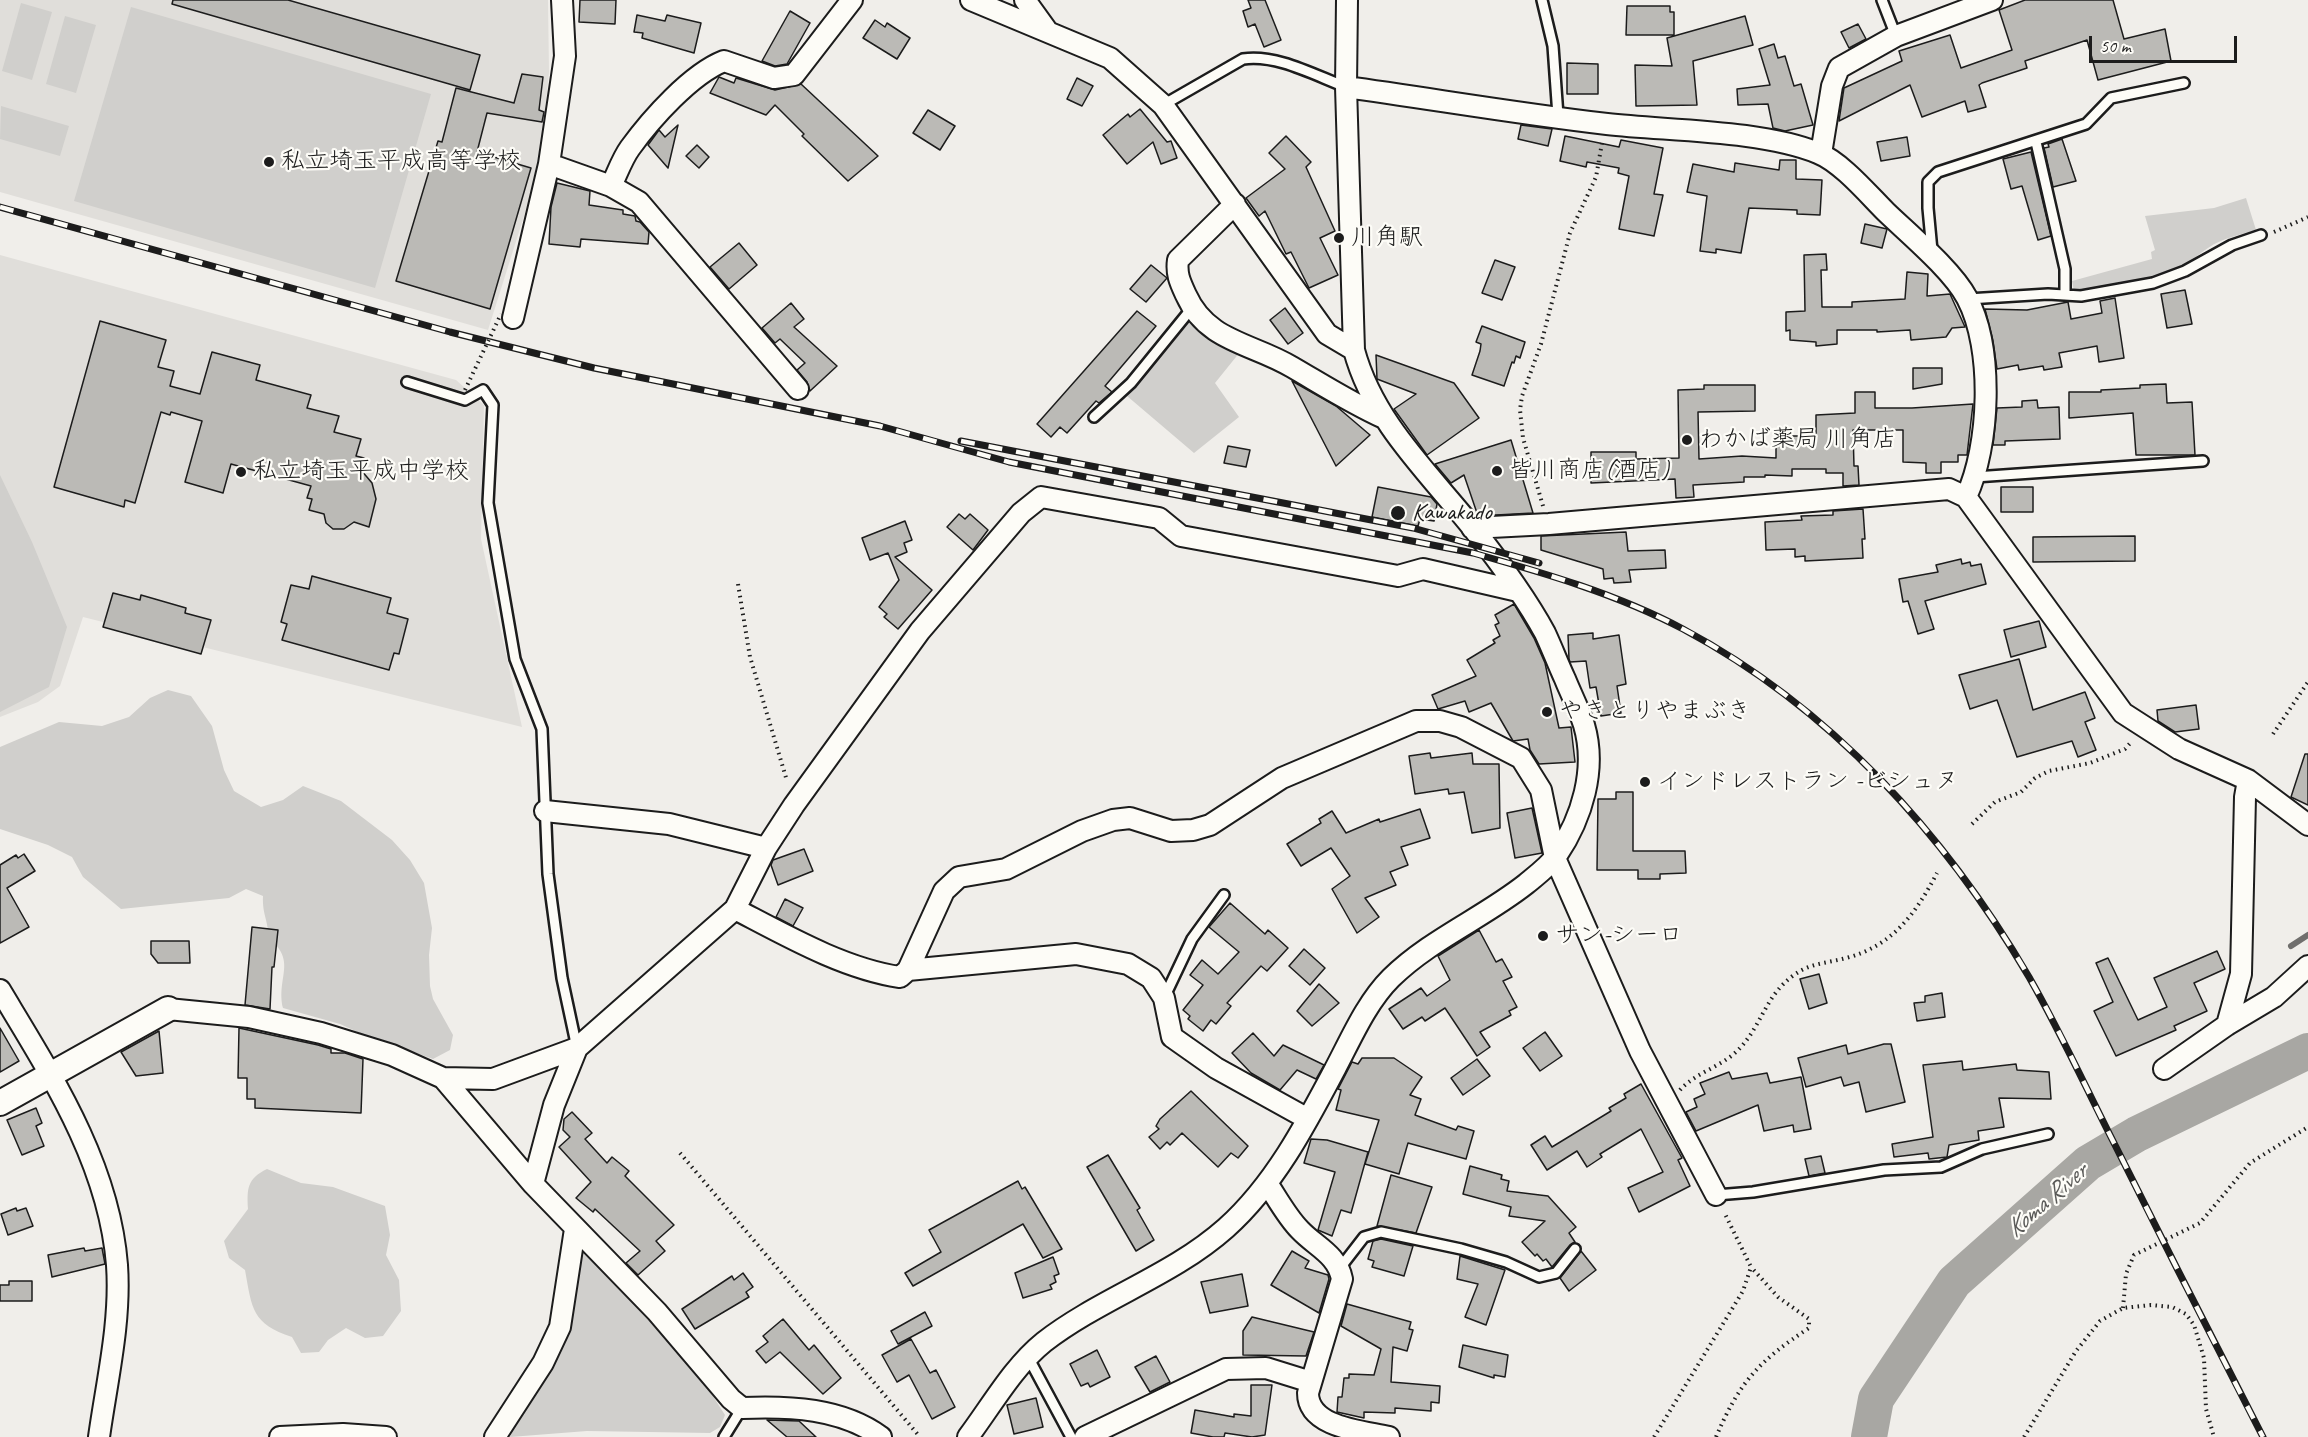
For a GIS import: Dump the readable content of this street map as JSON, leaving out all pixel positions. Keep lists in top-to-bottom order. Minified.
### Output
{"water":["Koma River"],"places":["私立埼玉平成高等学校","川角駅","わかば薬局 川角店","皆川商店(酒店)","私立埼玉平成中学校","Kawakado","やきとりやまぶき","インドレストラン -ビシュヌ","サン-シーロ"],"scale_bar":"50 m"}
